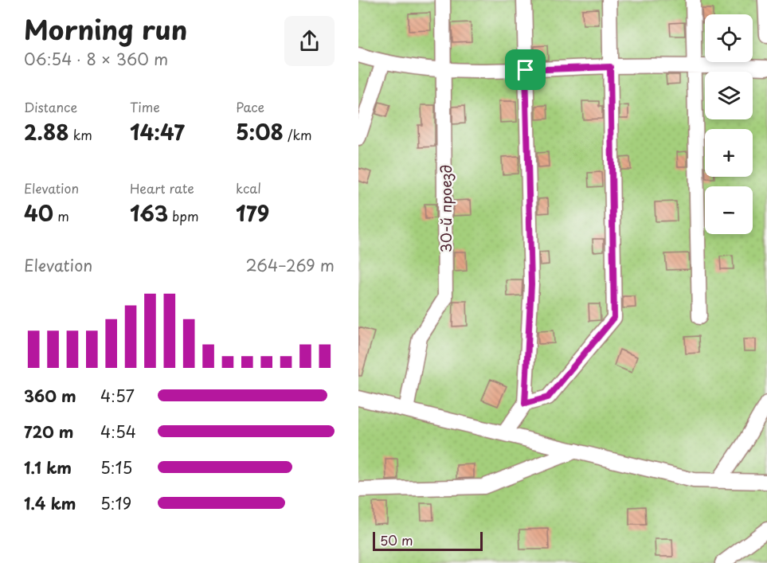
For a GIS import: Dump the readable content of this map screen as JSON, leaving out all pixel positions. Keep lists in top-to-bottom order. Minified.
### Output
{"streets":{"street":["30-й проезд"]},"scale_bar":"50 m","page":{"heading":["Morning run","06:54 · 8 × 360 m"],"map_buttons":["+","−"],"stats":[["Distance","2.88 km"],["Time","14:47"],["Pace","5:08 /km"],["Elevation","40 m"],["Heart rate","163 bpm"],["kcal","179"]],"chart":["Elevation","264–269 m"],"list":[{"name":"360 m","note":"4:57"},{"name":"720 m","note":"4:54"},{"name":"1.1 km","note":"5:15"},{"name":"1.4 km","note":"5:19"}],"scale":"50 m"}}
